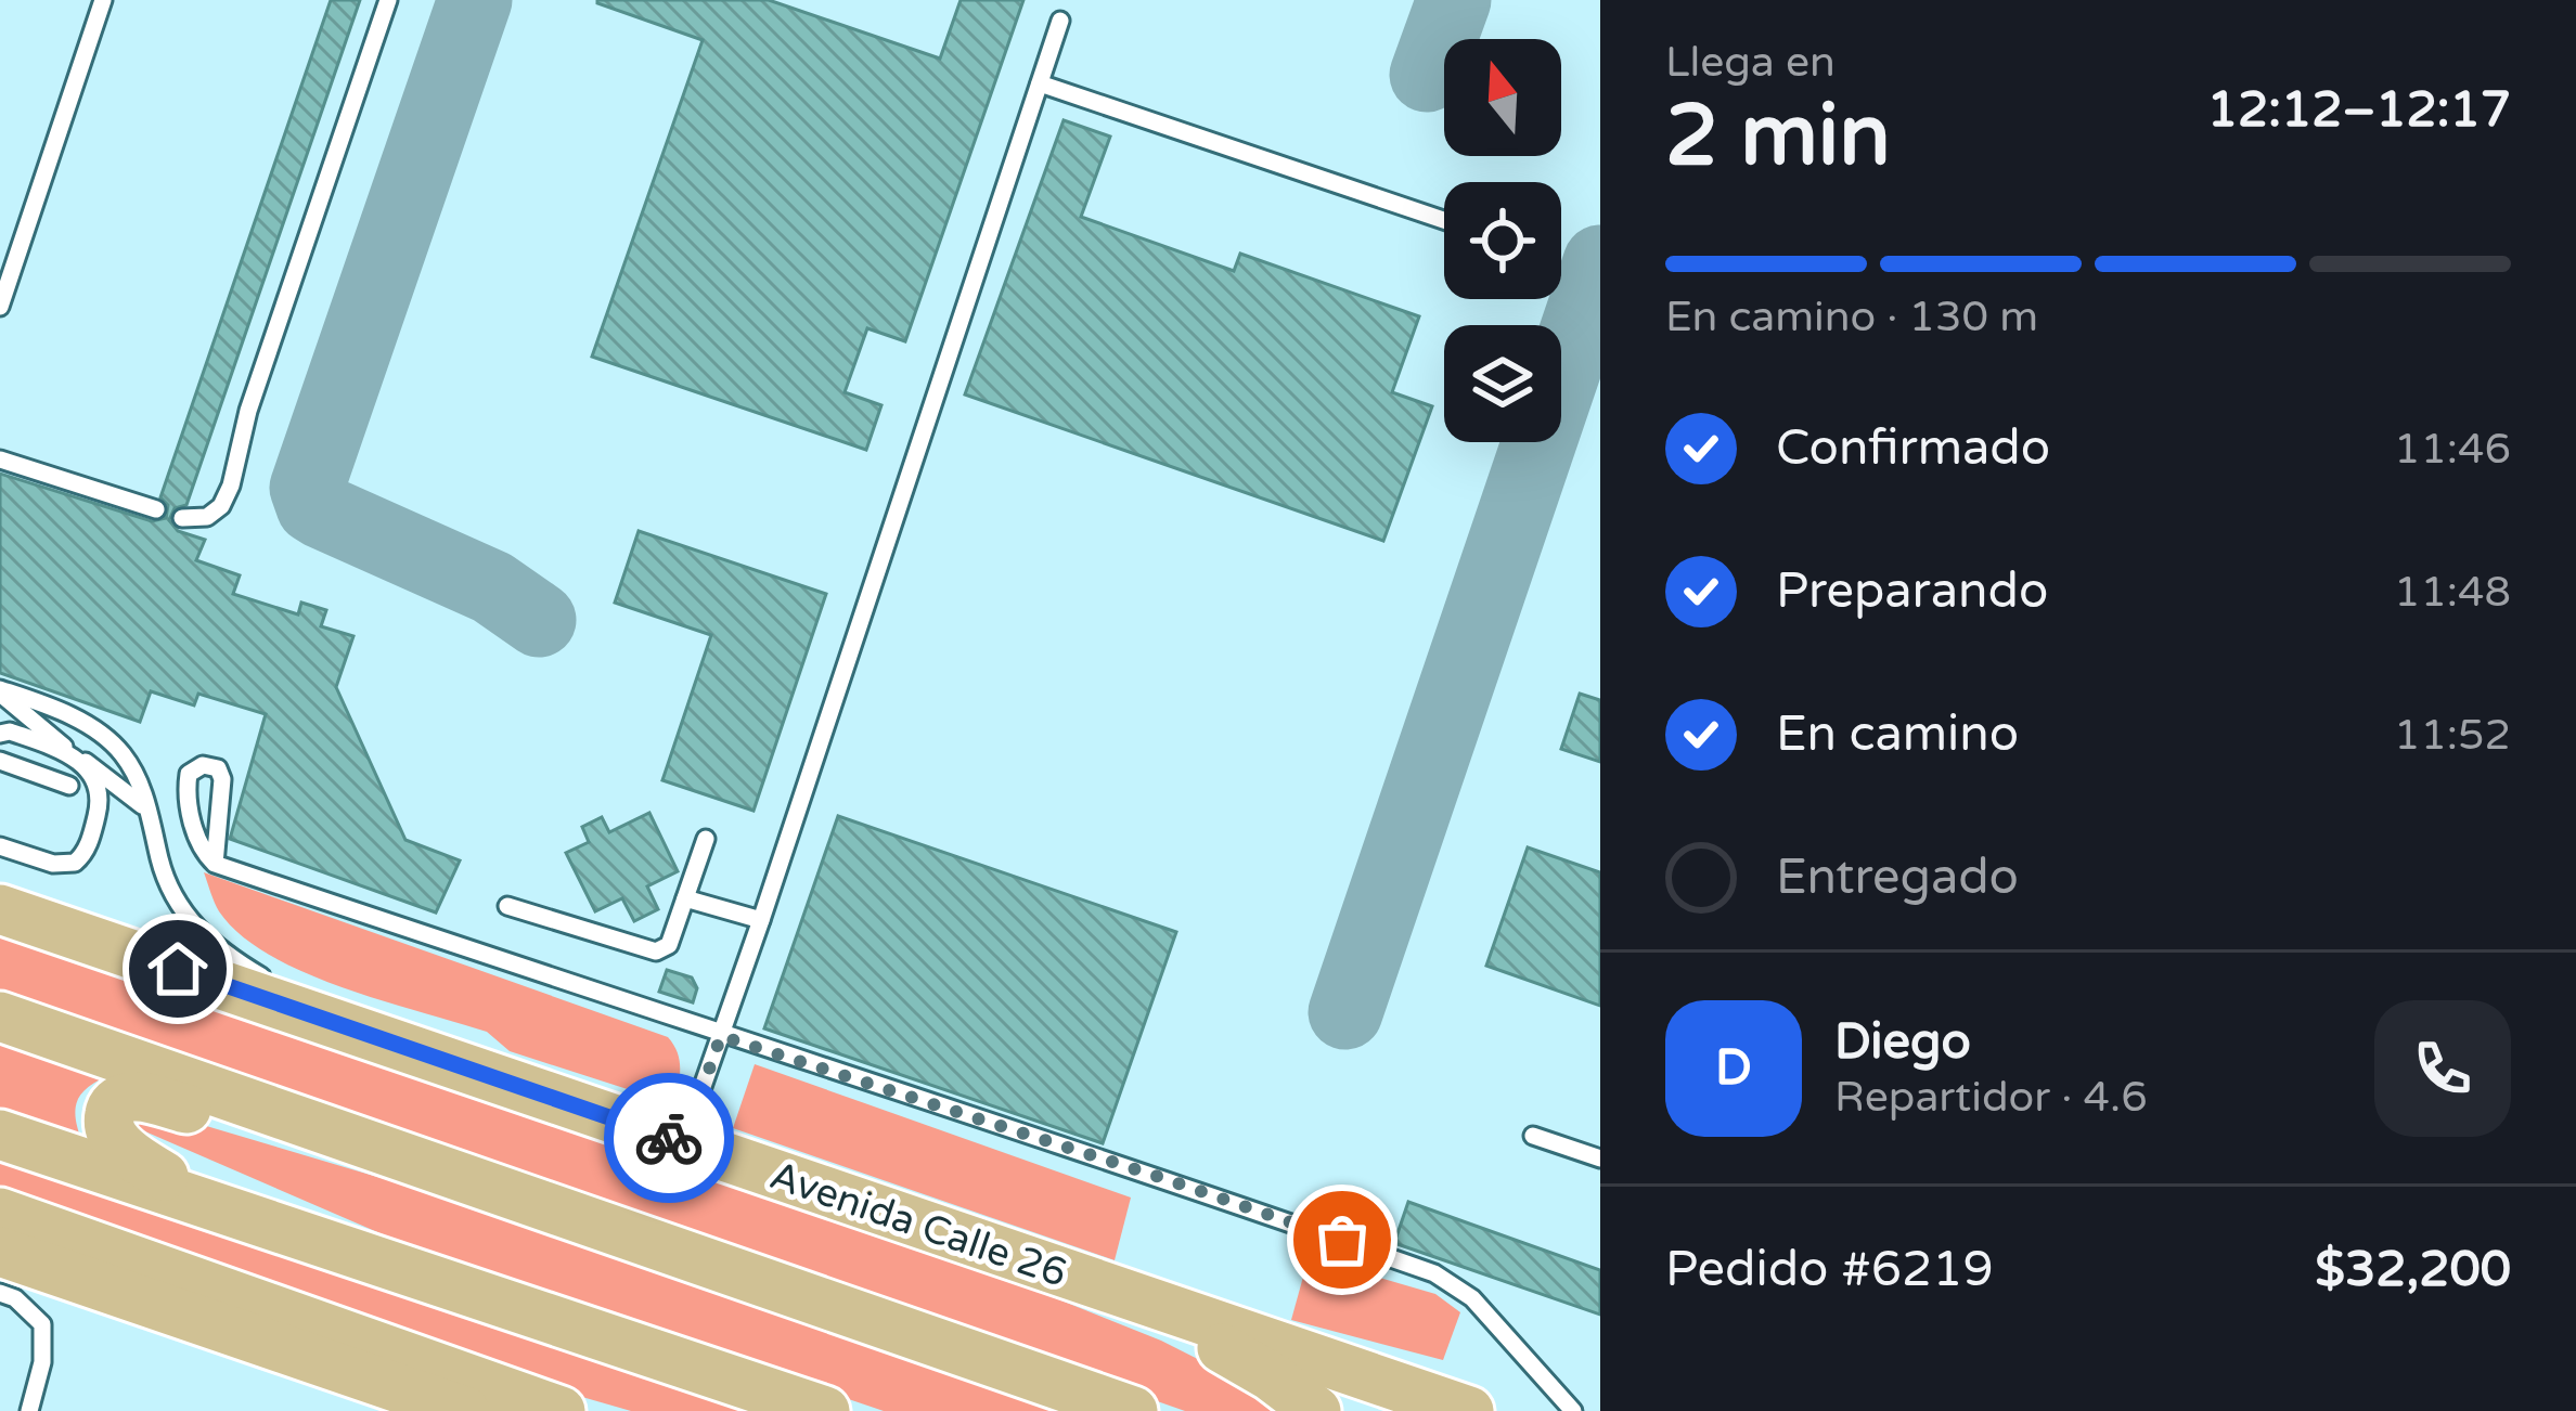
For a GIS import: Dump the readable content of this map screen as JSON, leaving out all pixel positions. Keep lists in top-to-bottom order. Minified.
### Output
{"streets":{"main road":["Avenida Calle 26"]},"north":"top","page":{"heading":["2 min","Llega en","12:12–12:17"],"panel":["Diego","Repartidor · 4.6","Pedido #6219","$32,200"],"bar":"En camino · 130 m","list":[["Confirmado","11:46"],["Preparando","11:48"],["En camino","11:52"],"Entregado"],"round":"D"}}
